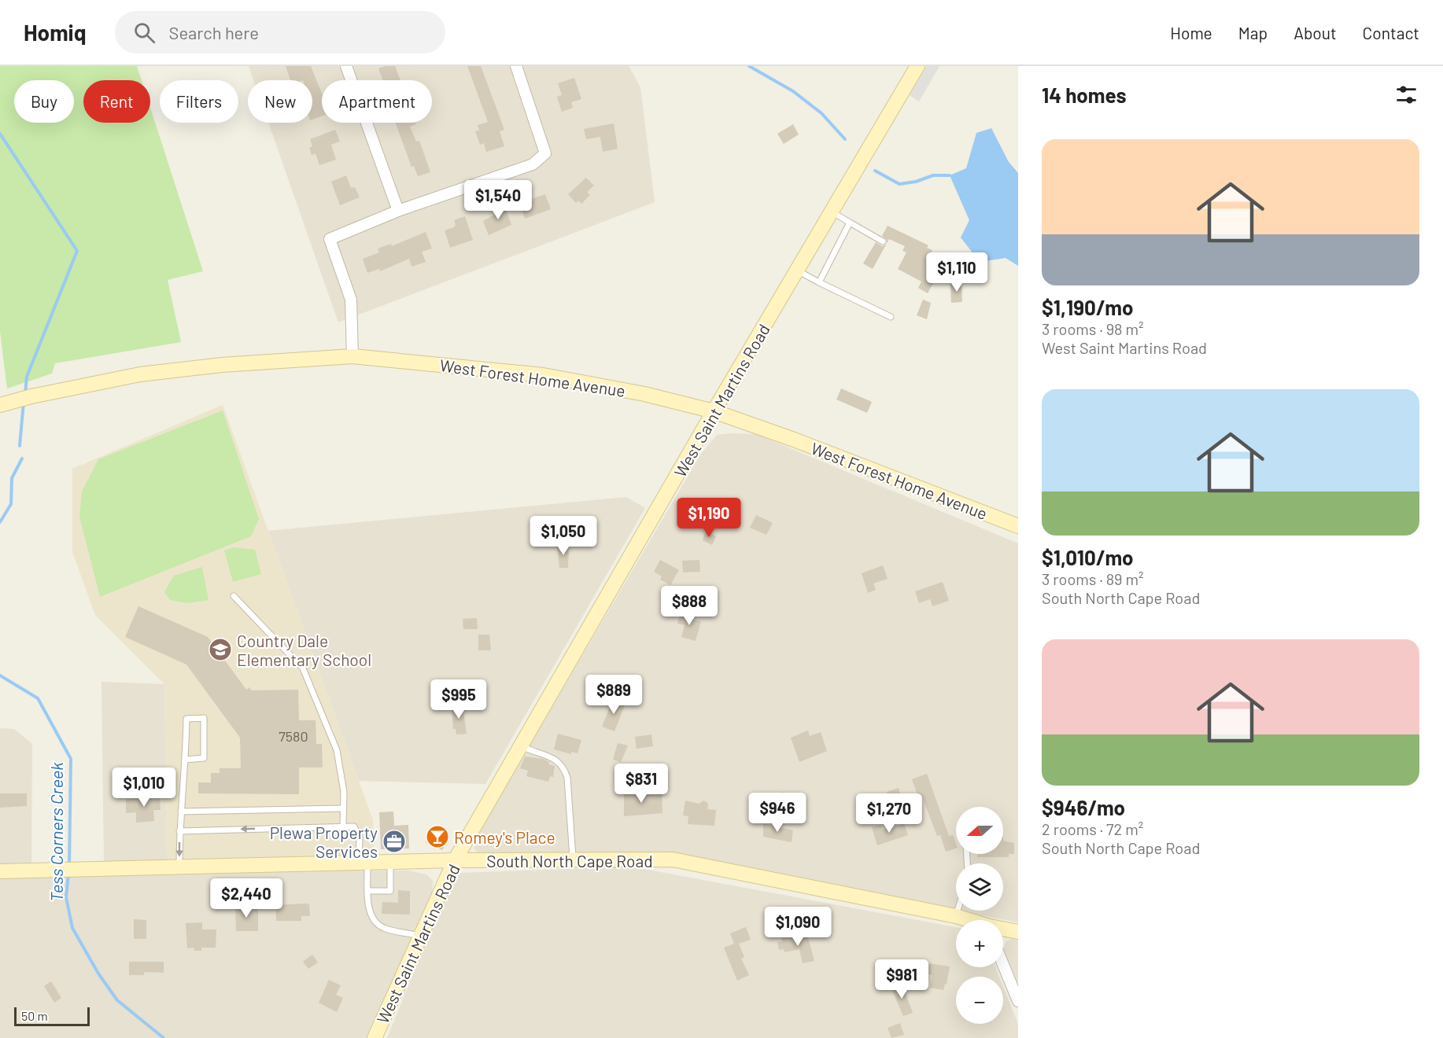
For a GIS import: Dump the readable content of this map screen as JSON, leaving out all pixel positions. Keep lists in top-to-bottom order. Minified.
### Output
{"streets":{"street":["West Forest Home Avenue","West Saint Martins Road","South North Cape Road"]},"crossings":[["West Forest Home Avenue","West Saint Martins Road"],["West Saint Martins Road","South North Cape Road"]],"water":["Tess Corners Creek"],"places":{"school or university":["Country Dale Elementary School"],"bar":["Romey's Place"],"office":["Plewa Property Services"]},"house_numbers":["7580"],"scale_bar":"50 m","north":"left","page":{"header":"Homiq","search":"Search here","nav":["Home","Map","About","Contact"],"heading":"14 homes","chip":["Buy","Rent","Filters","New","Apartment"],"list":[{"name":"$1,190/mo","note":"3 rooms · 98 m² · West Saint Martins Road"},{"name":"$1,010/mo","note":"3 rooms · 89 m² · South North Cape Road"},{"name":"$946/mo","note":"2 rooms · 72 m² · South North Cape Road"}],"price":["$1,540","$1,110","$1,190","$1,050","$888","$889","$995","$831","$1,010","$946","$1,270","$2,440","$1,090","$981"],"map_buttons":["+","−"],"scale":"50 m"}}
